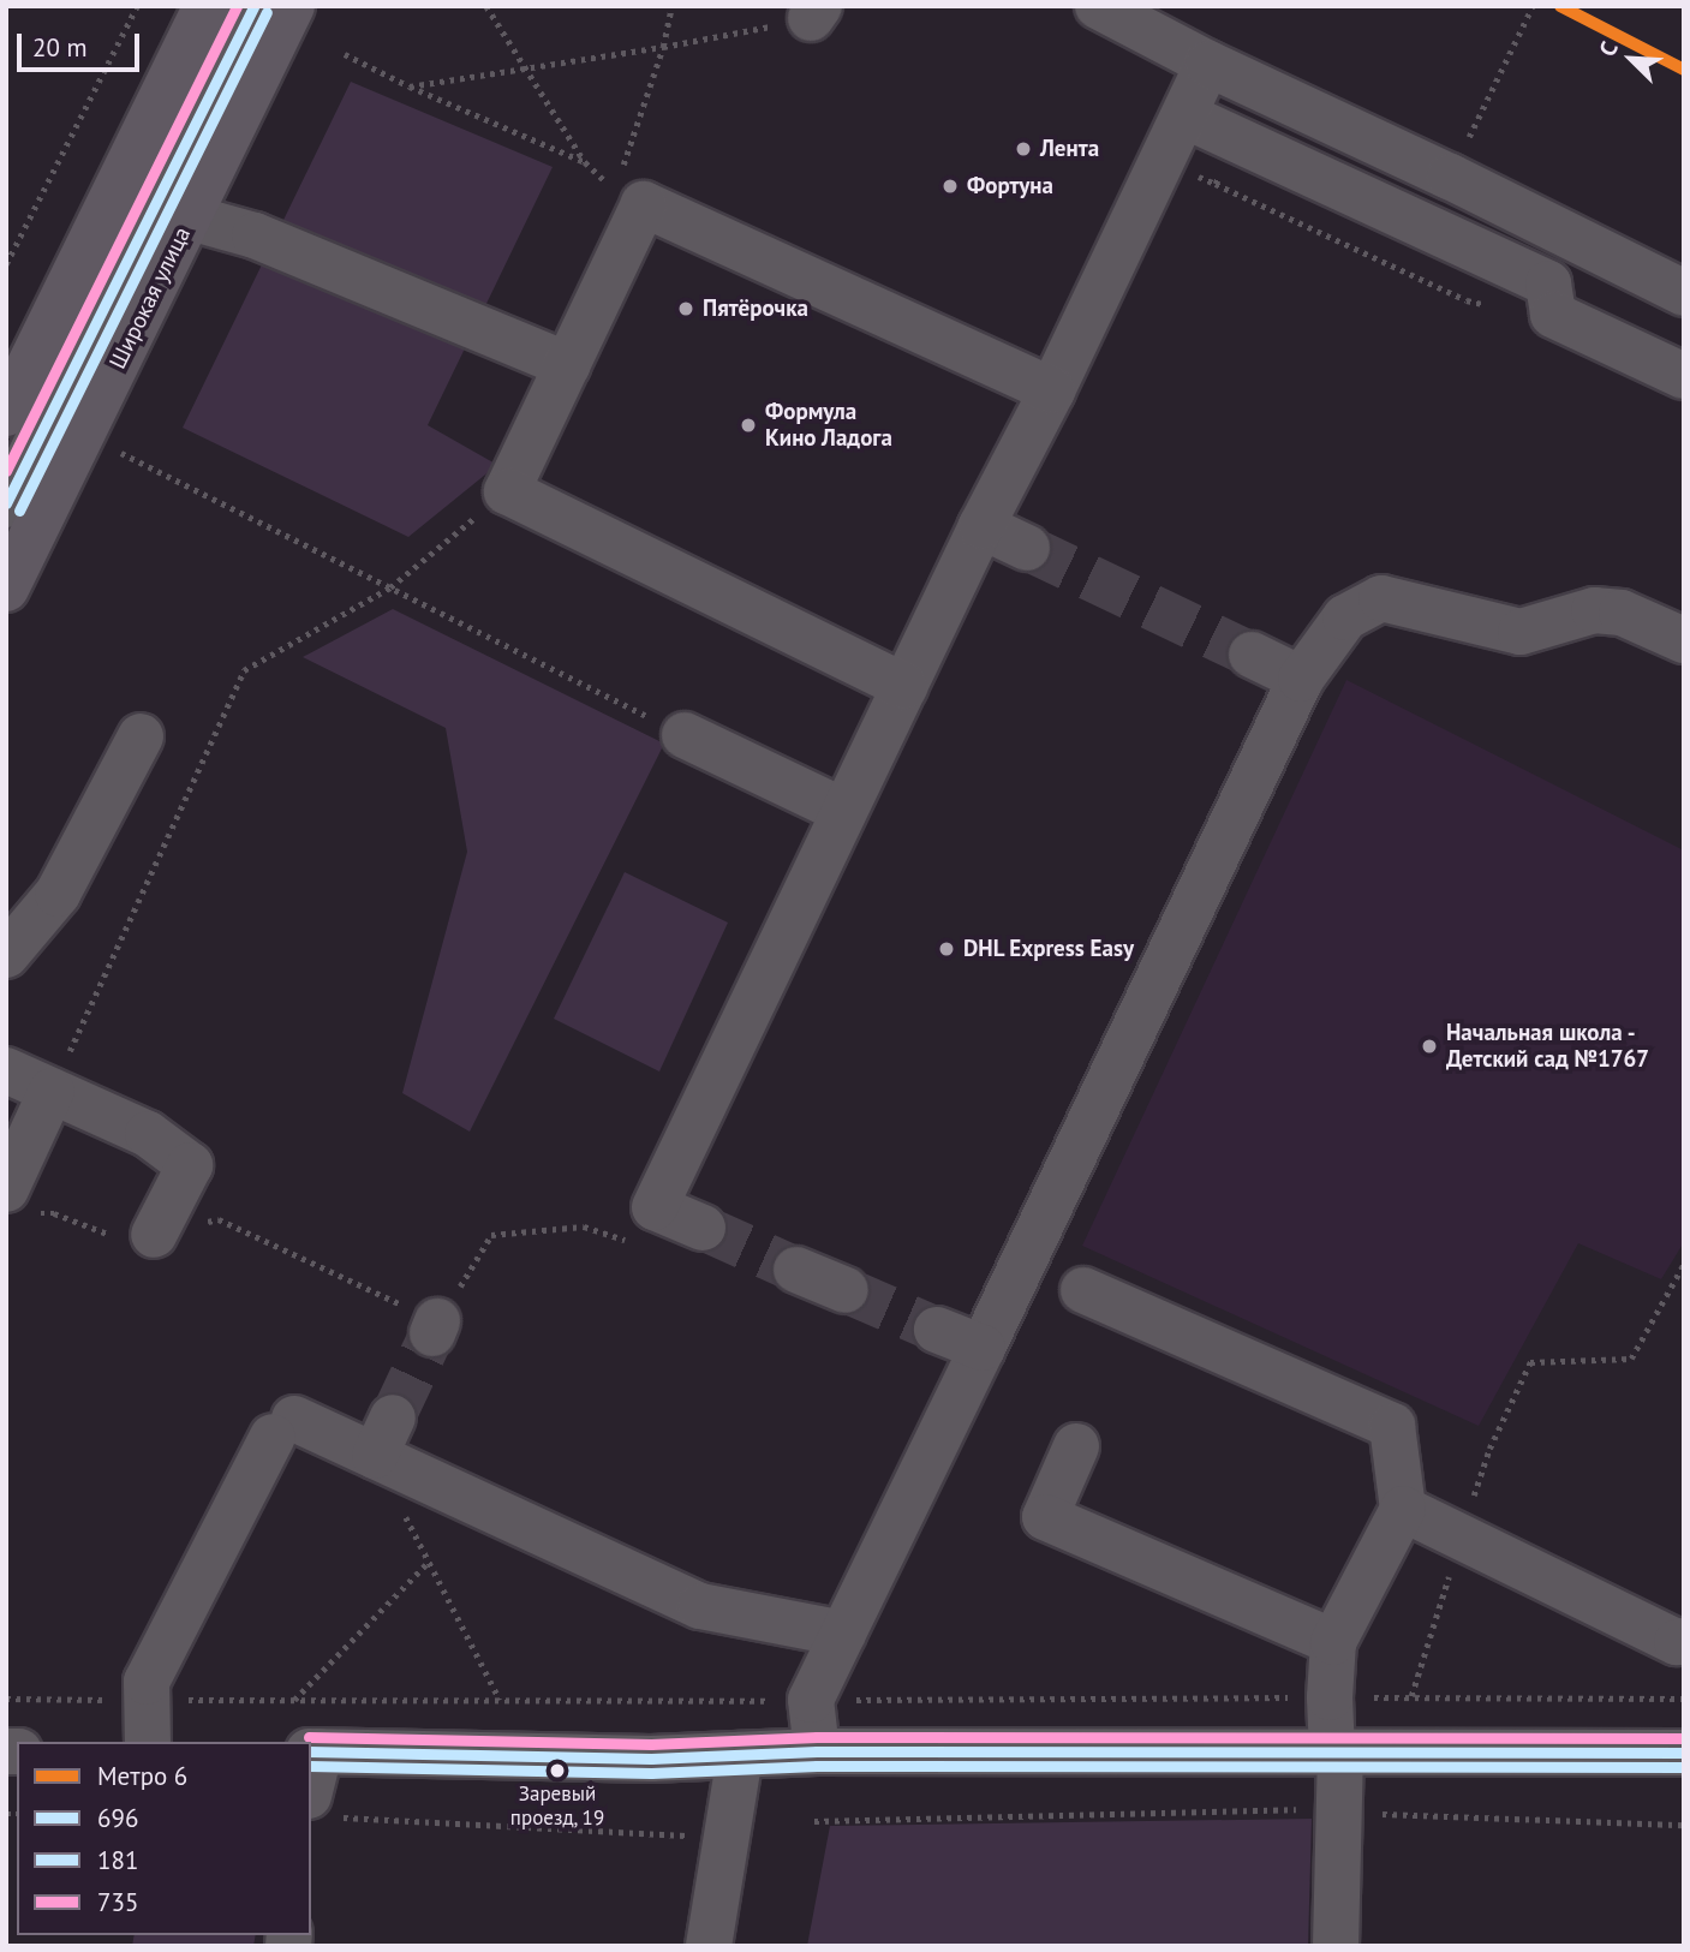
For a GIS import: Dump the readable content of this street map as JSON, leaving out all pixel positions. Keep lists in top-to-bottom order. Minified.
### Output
{"streets":{"main road":["Широкая улица"]},"places":["Лента","Фортуна","Пятёрочка","Формула Кино Ладога","DHL Express Easy","Начальная школа - Детский сад №1767","Заревый проезд, 19"],"lines":["metro line 6","transit line 696","transit line 735","transit line 181"],"legend":["Метро 6","696","181","735"],"scale_bar":"20 m","north":"top left"}
